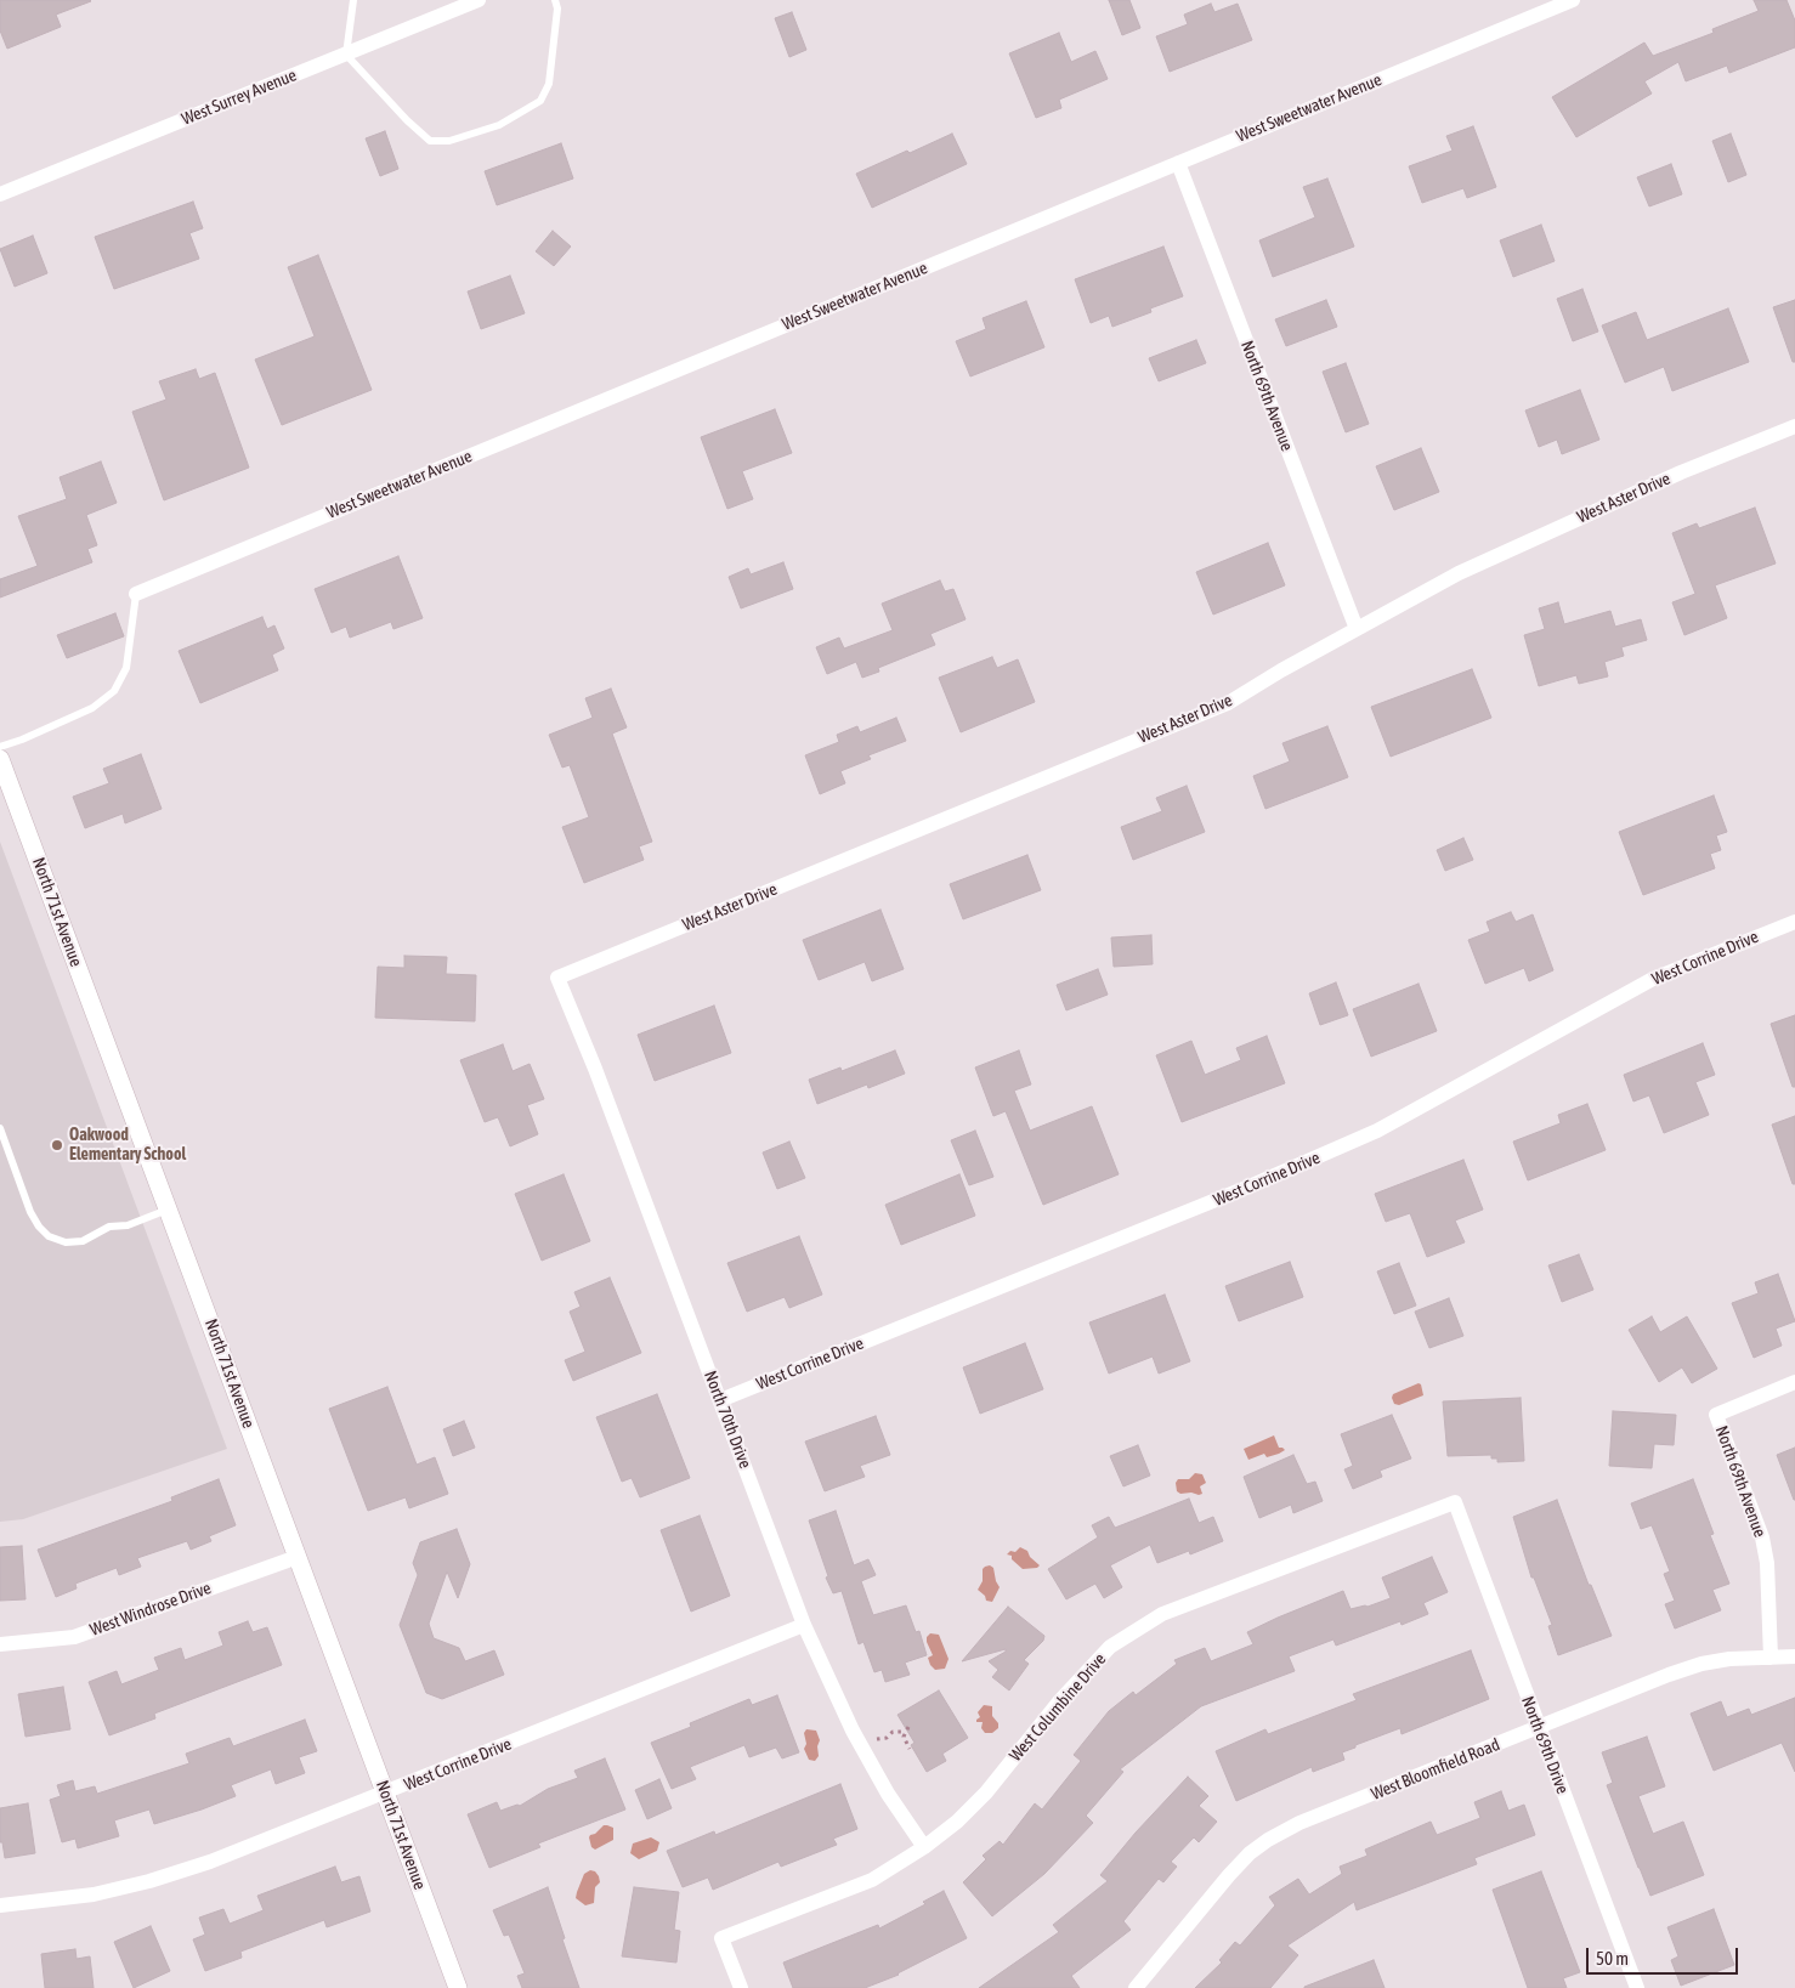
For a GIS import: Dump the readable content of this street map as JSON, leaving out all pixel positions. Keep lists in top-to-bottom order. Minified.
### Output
{"streets":{"street":["West Surrey Avenue","West Sweetwater Avenue","North 69th Avenue","West Aster Drive","North 71st Avenue","West Corrine Drive","North 70th Drive","West Windrose Drive","West Columbine Drive","North 69th Drive","West Bloomfield Road"]},"crossings":[["West Sweetwater Avenue","North 69th Avenue"],["North 69th Avenue","West Aster Drive"],["North 69th Avenue","West Bloomfield Road"],["West Aster Drive","North 70th Drive"],["North 71st Avenue","West Corrine Drive"],["North 71st Avenue","West Windrose Drive"],["West Corrine Drive","North 70th Drive"],["North 70th Drive","West Columbine Drive"],["West Columbine Drive","North 69th Drive"],["North 69th Drive","West Bloomfield Road"]],"places":["Oakwood Elementary School"],"scale_bar":"50 m"}
